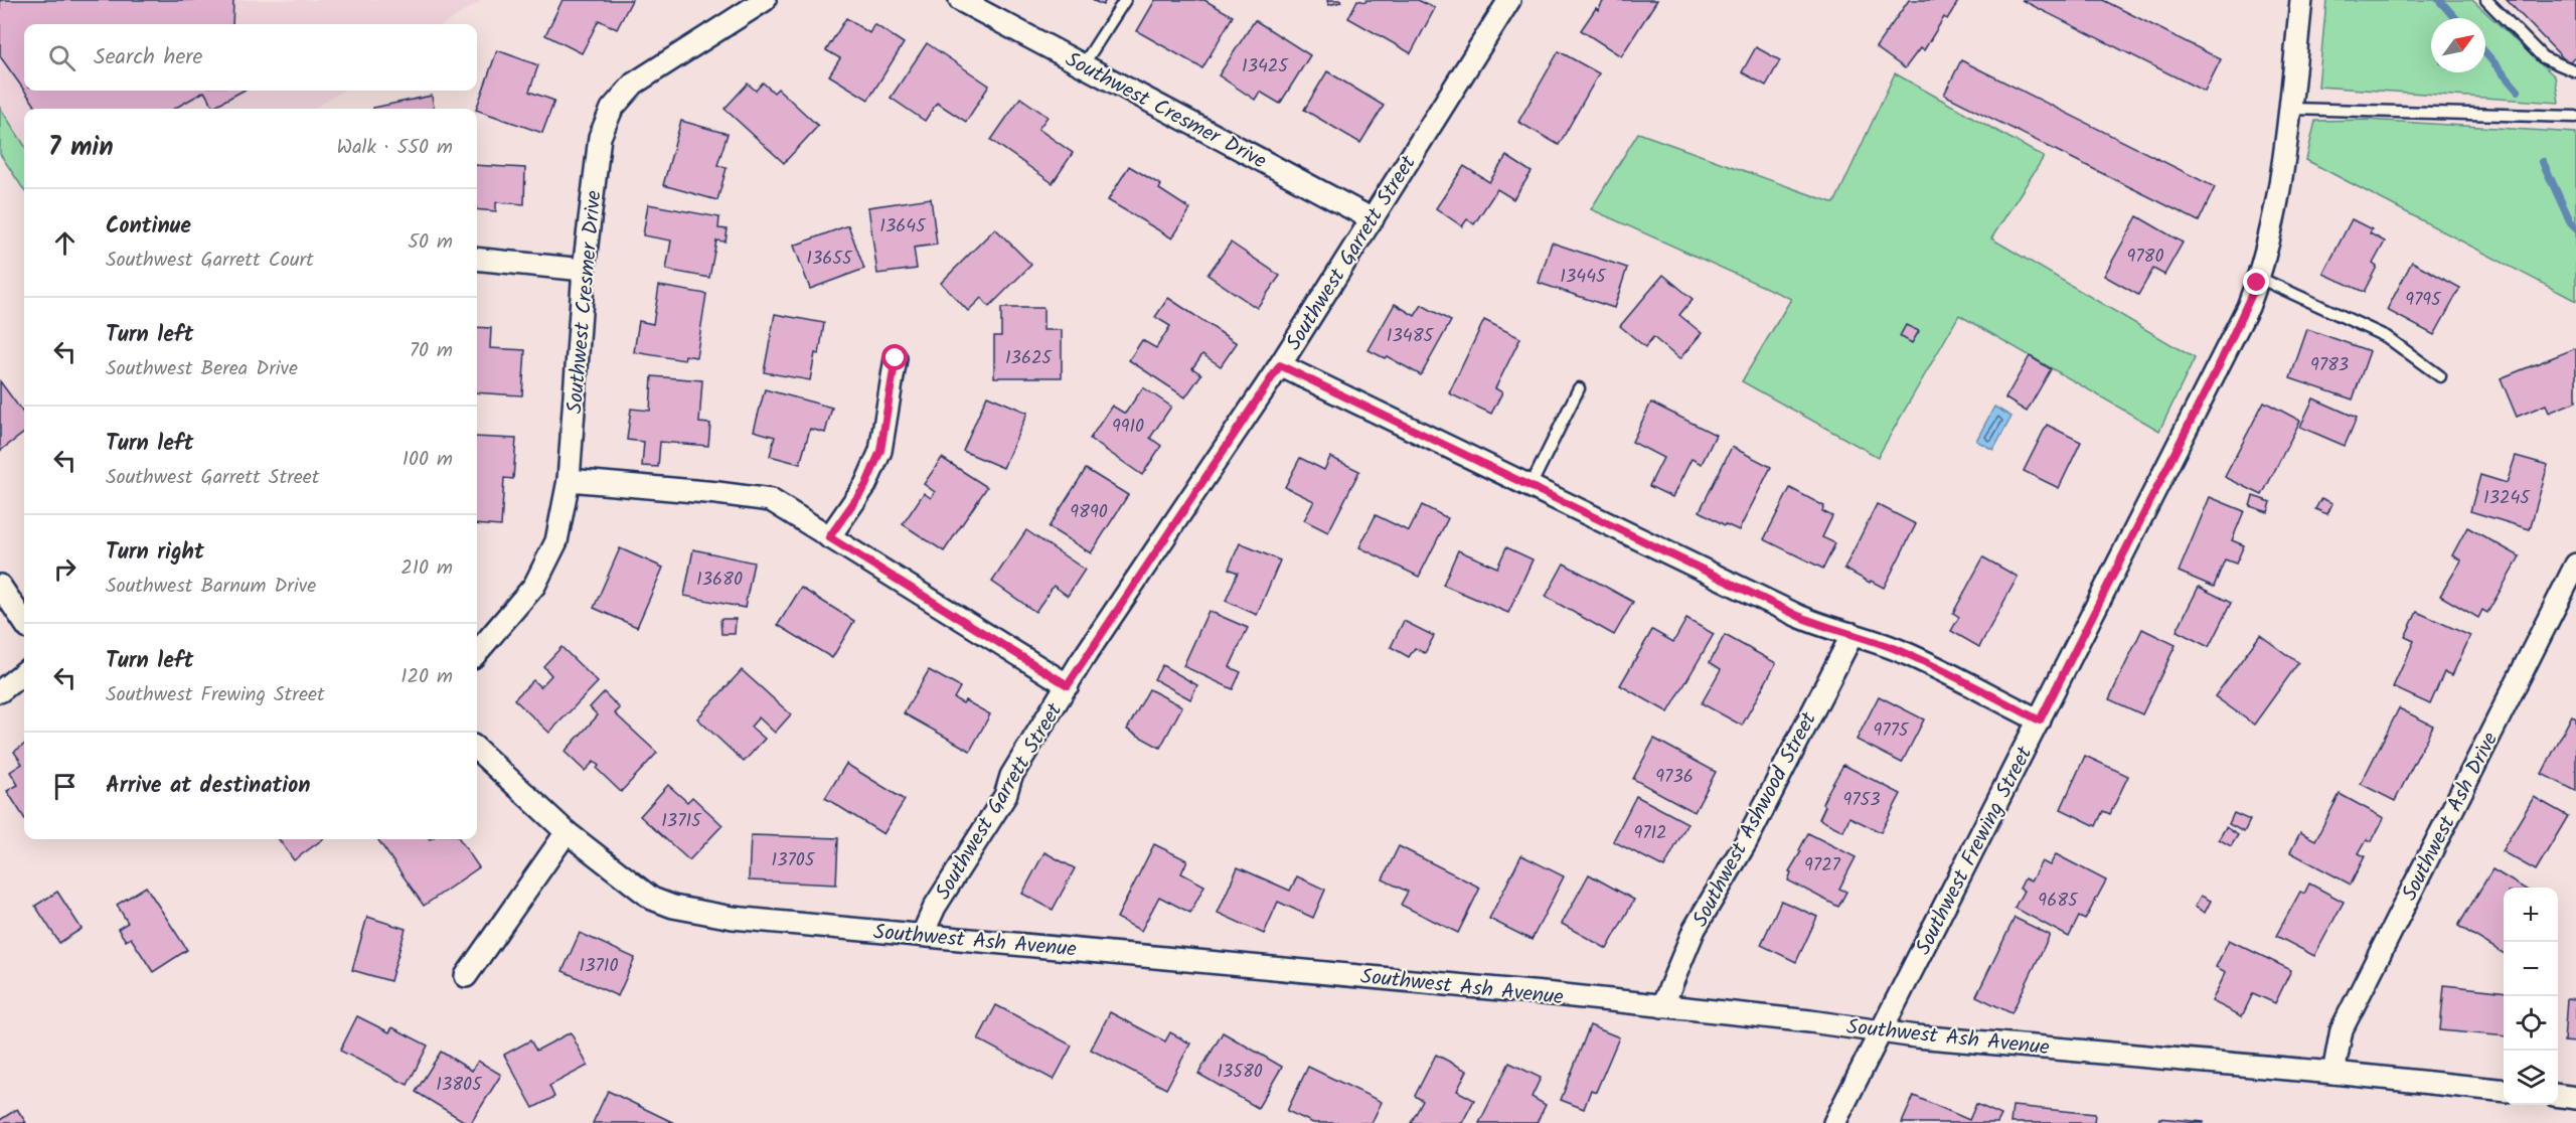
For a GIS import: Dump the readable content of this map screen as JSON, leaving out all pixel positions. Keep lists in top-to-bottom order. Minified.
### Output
{"streets":{"street":["Southwest Cresmer Drive","Southwest Garrett Street","Southwest Ash Drive","Southwest Ashwood Street","Southwest Frewing Street","Southwest Ash Avenue"]},"crossings":[["Southwest Cresmer Drive","Southwest Garrett Street"],["Southwest Garrett Street","Southwest Ash Avenue"],["Southwest Ash Drive","Southwest Ash Avenue"],["Southwest Ashwood Street","Southwest Ash Avenue"],["Southwest Frewing Street","Southwest Ash Avenue"]],"house_numbers":["13425","13645","9780","13655","13445","9795","13485","13625","9783","9910","13245","9890","13680","9775","9736","9753","13715","9712","13705","9727","9685","13710","13580","13805"],"north":"top right","page":{"search":"Search here","heading":["7 min","Walk · 550 m"],"list":[["Continue","Southwest Garrett Court","50 m"],["Turn left","Southwest Berea Drive","70 m"],["Turn left","Southwest Garrett Street","100 m"],["Turn right","Southwest Barnum Drive","210 m"],["Turn left","Southwest Frewing Street","120 m"],"Arrive at destination"],"map_buttons":["+","−"]}}
